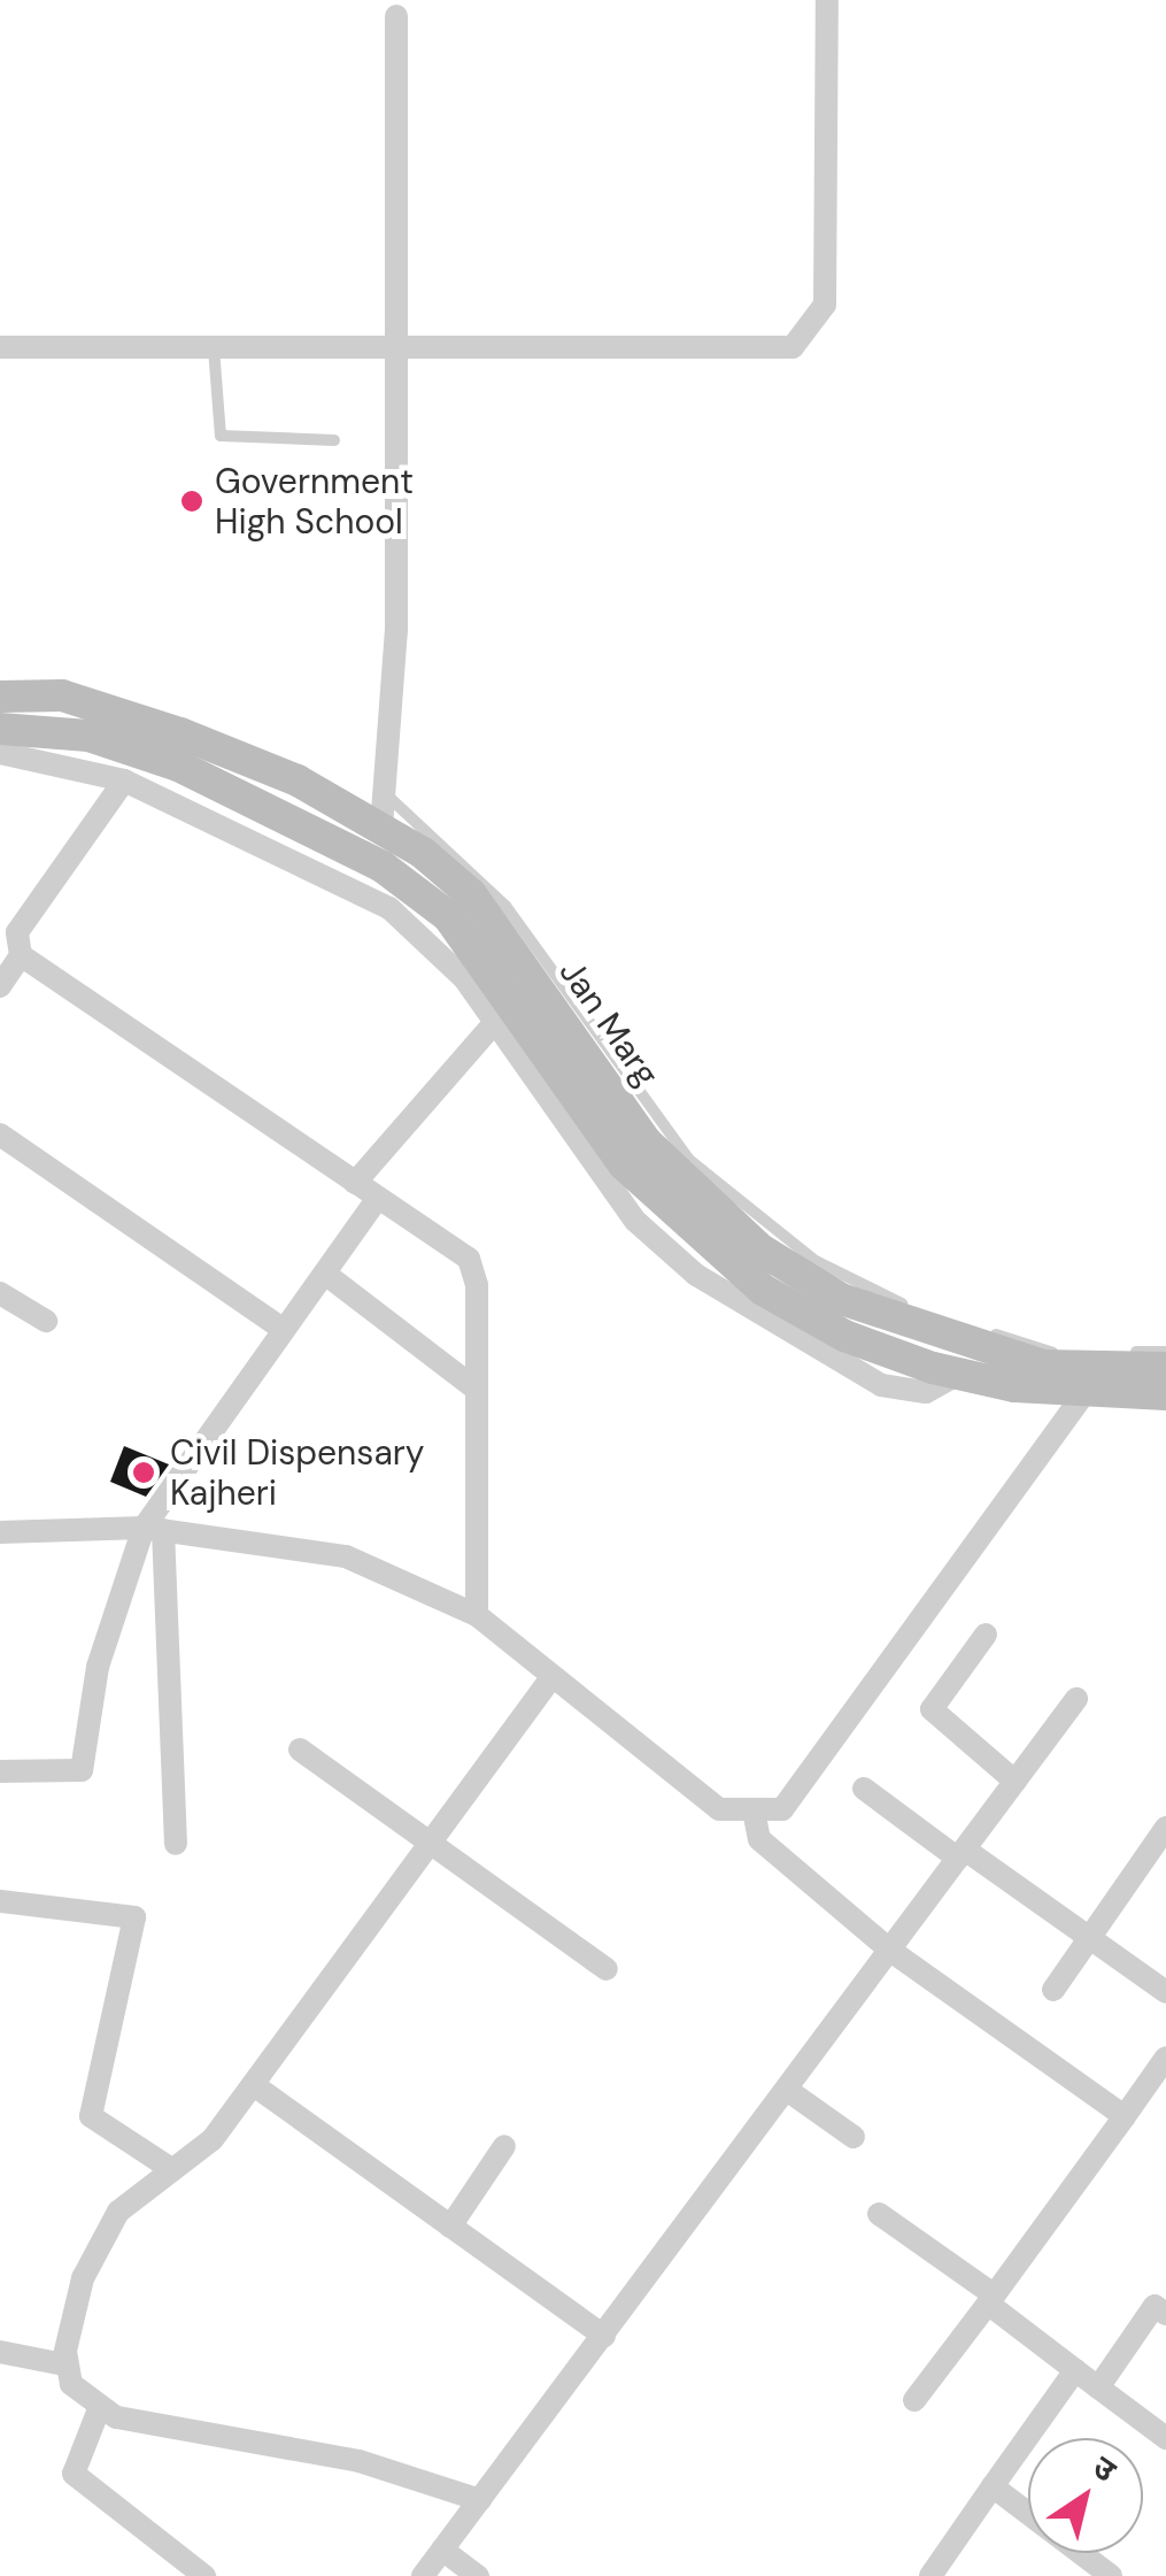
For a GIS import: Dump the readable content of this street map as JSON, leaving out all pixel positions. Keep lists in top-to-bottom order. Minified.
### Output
{"streets":{"main road":["Jan Marg"]},"places":["Government High School","Civil Dispensary Kajheri"],"north":"top right"}
